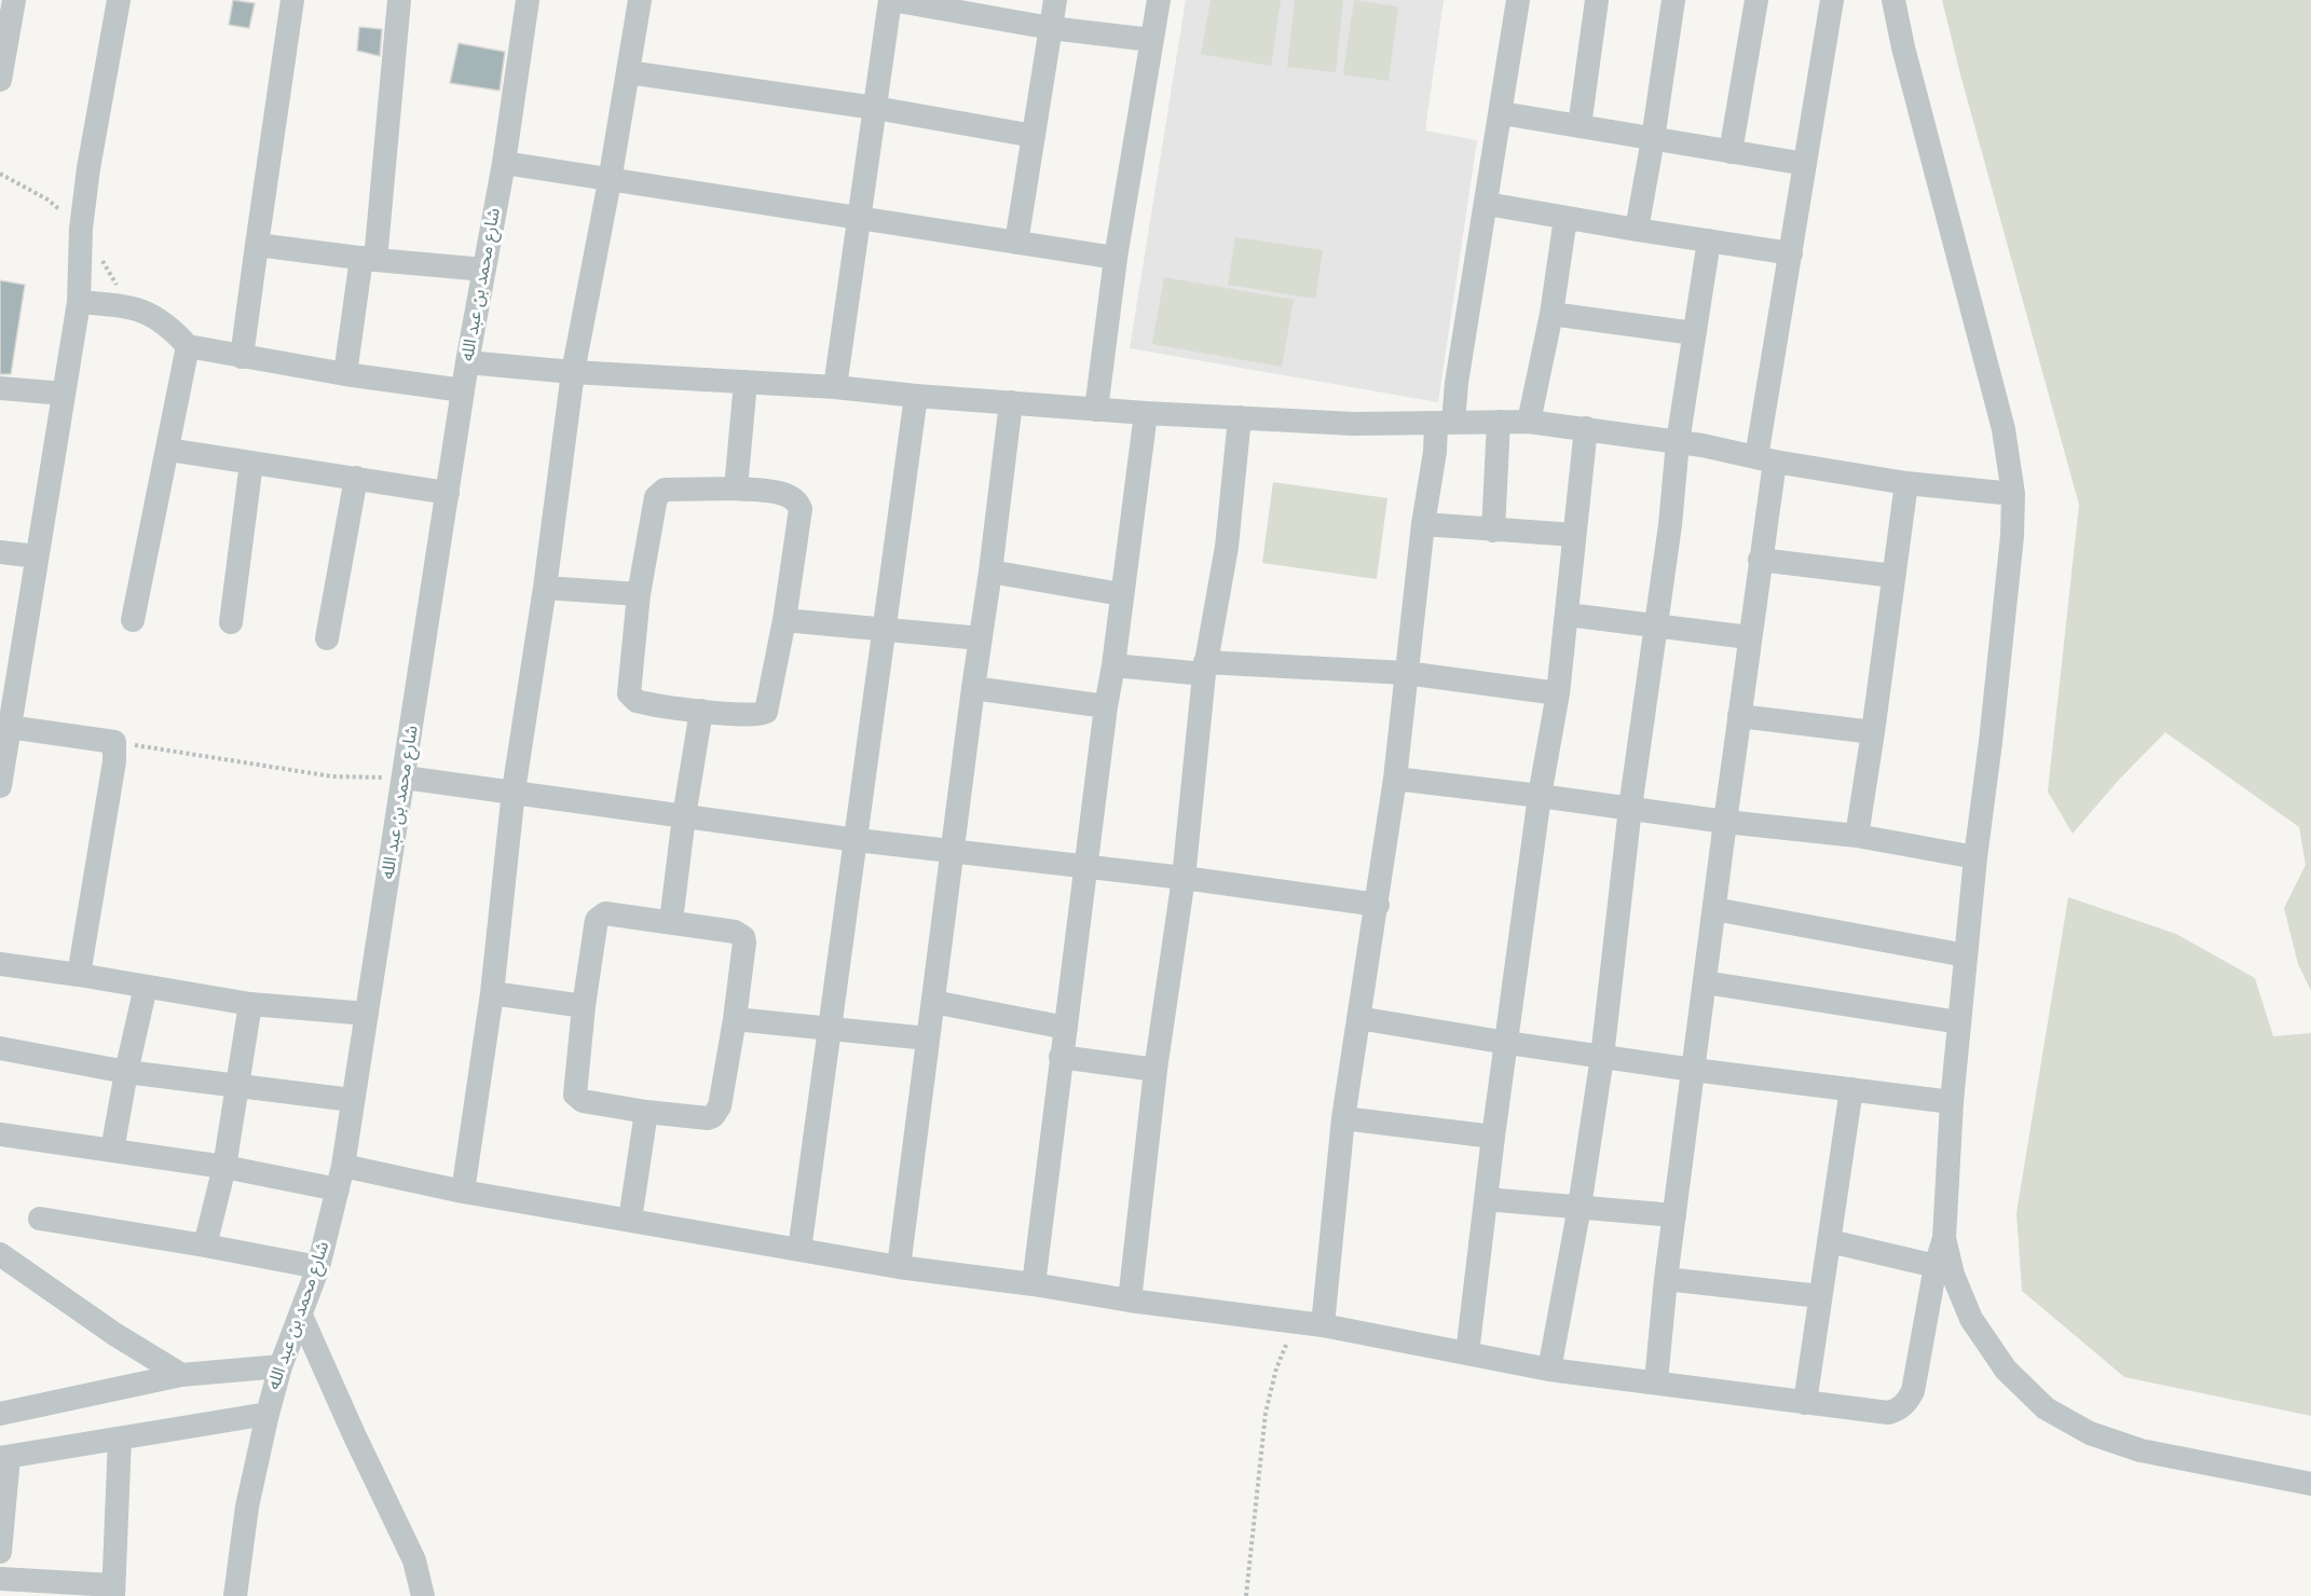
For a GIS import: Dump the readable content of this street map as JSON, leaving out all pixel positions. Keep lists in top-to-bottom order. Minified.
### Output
{"streets":{"street":["شارع محمد بن عبد الله"]}}
